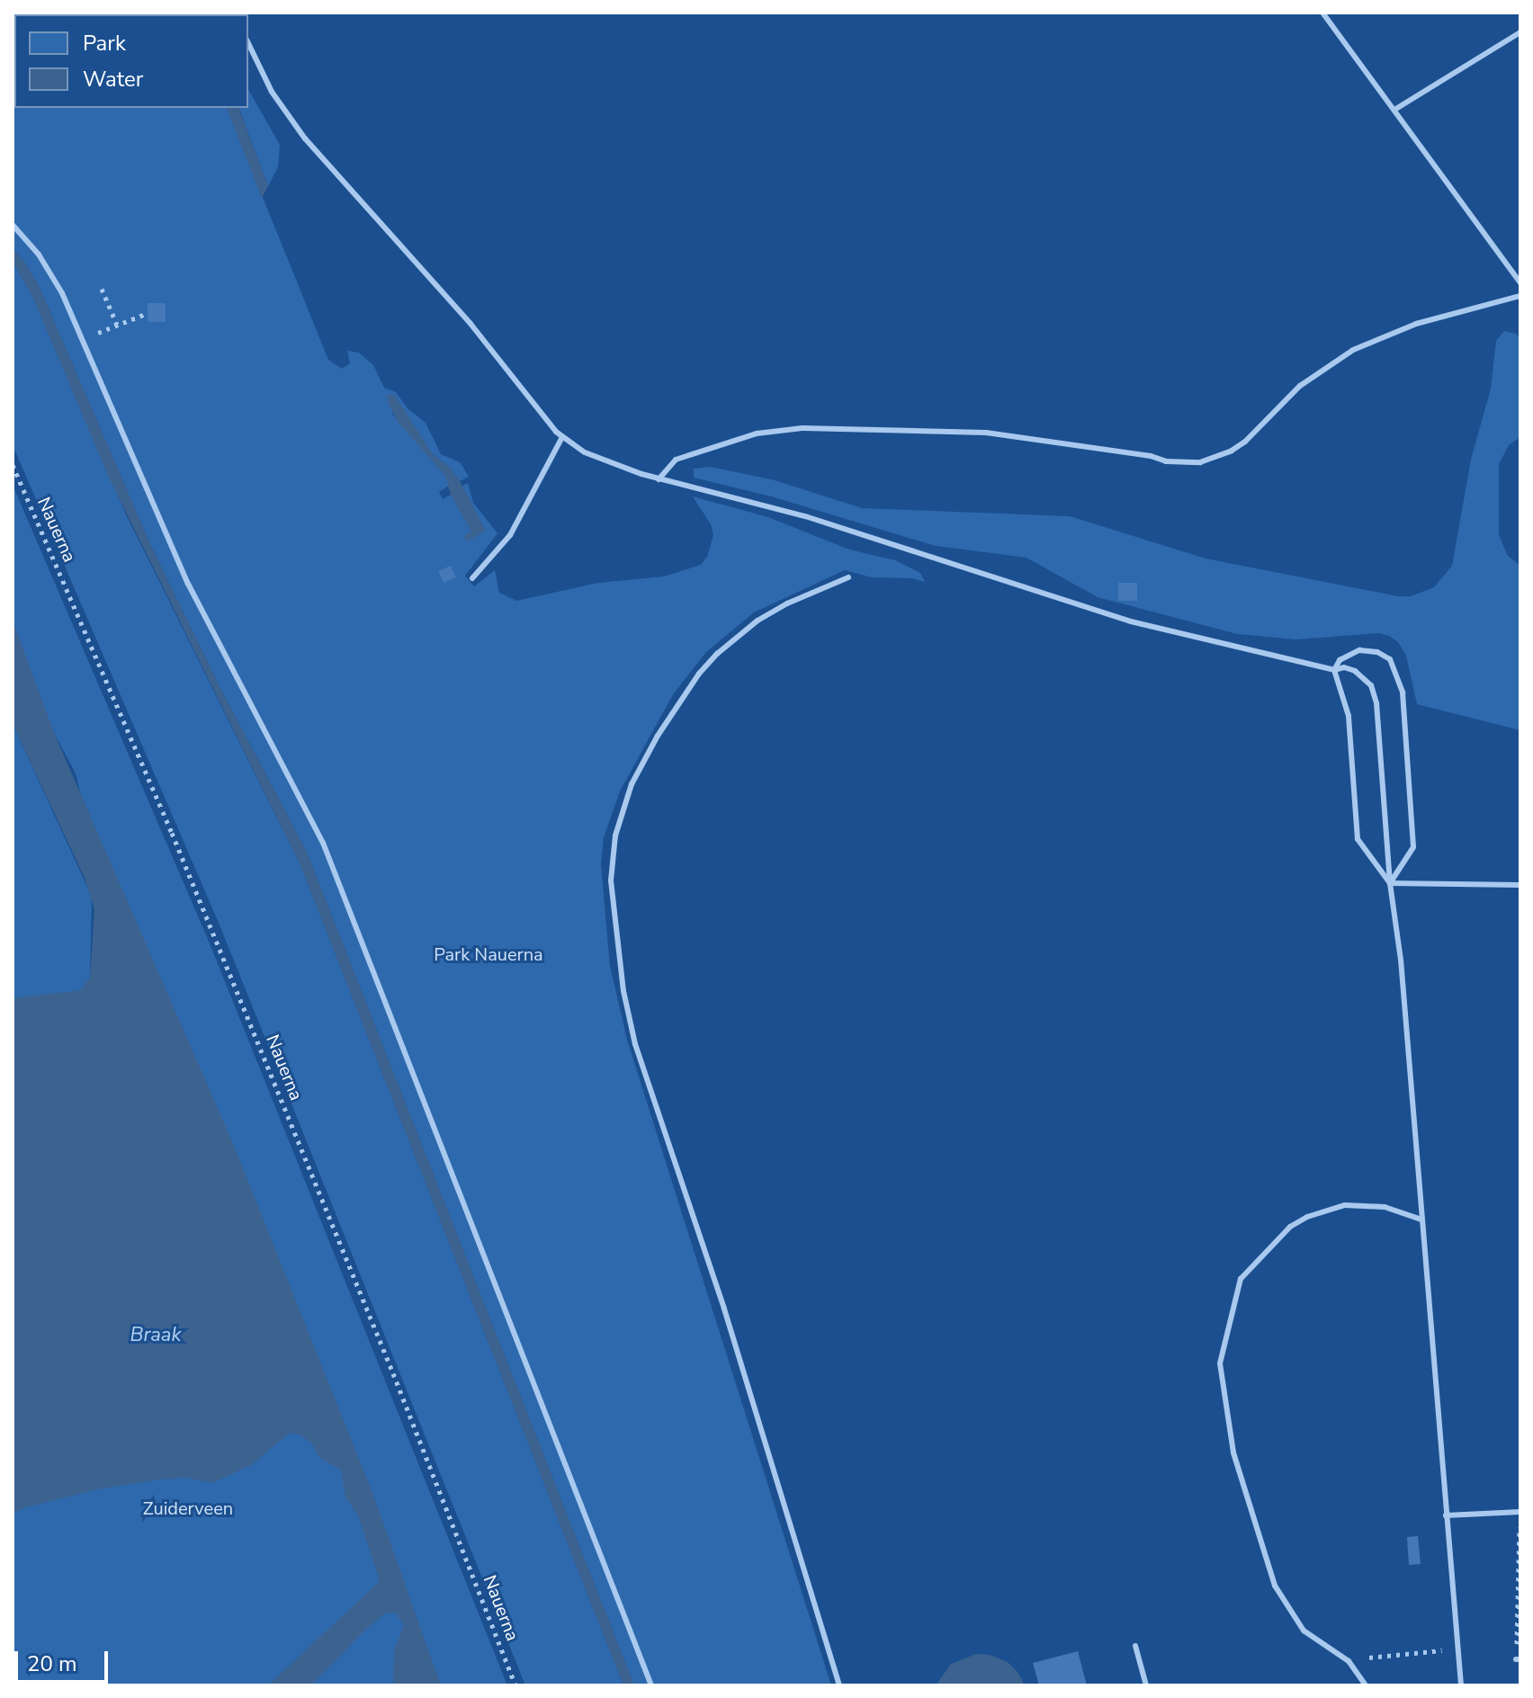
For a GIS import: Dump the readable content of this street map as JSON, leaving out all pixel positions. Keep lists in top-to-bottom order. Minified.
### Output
{"streets":{"path":["Nauerna"]},"water":["Braak"],"parks":["Park Nauerna","Zuiderveen"],"legend":["Park","Water"],"scale_bar":"20 m"}
